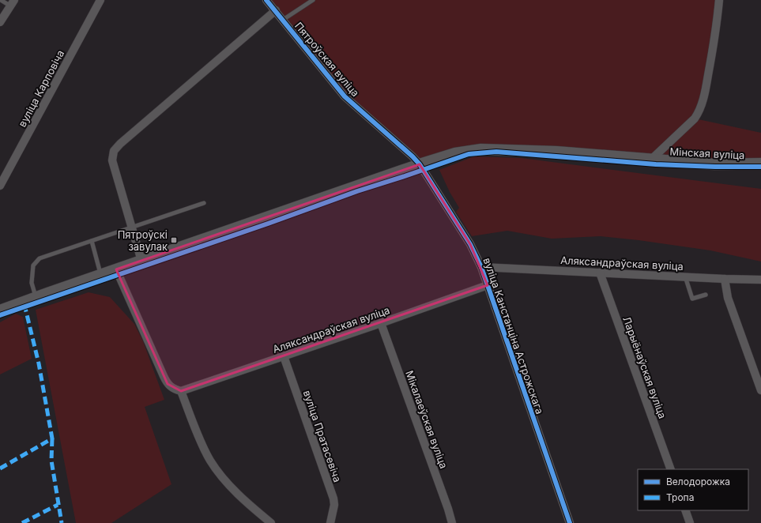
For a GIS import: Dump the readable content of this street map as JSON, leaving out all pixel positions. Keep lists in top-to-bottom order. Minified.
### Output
{"streets":{"main road":["Мінская вуліца"],"street":["Пятроўская вуліца","вуліца Карповіча","Аляксандраўская вуліца","вуліца Канстанціна Астрожскага","Ларыёнаўская вуліца","Мікалаеўская вуліца","вуліца Пратасевіча"]},"crossings":[["Пятроўская вуліца","Мінская вуліца"],["Пятроўская вуліца","вуліца Канстанціна Астрожскага"],["Мінская вуліца","вуліца Канстанціна Астрожскага"],["Аляксандраўская вуліца","вуліца Канстанціна Астрожскага"],["Аляксандраўская вуліца","Ларыёнаўская вуліца"],["Аляксандраўская вуліца","Мікалаеўская вуліца"],["Аляксандраўская вуліца","вуліца Пратасевіча"]],"places":{"transit":["Пятроўскі завулак"]},"legend":["Велодорожка","Тропа"]}
